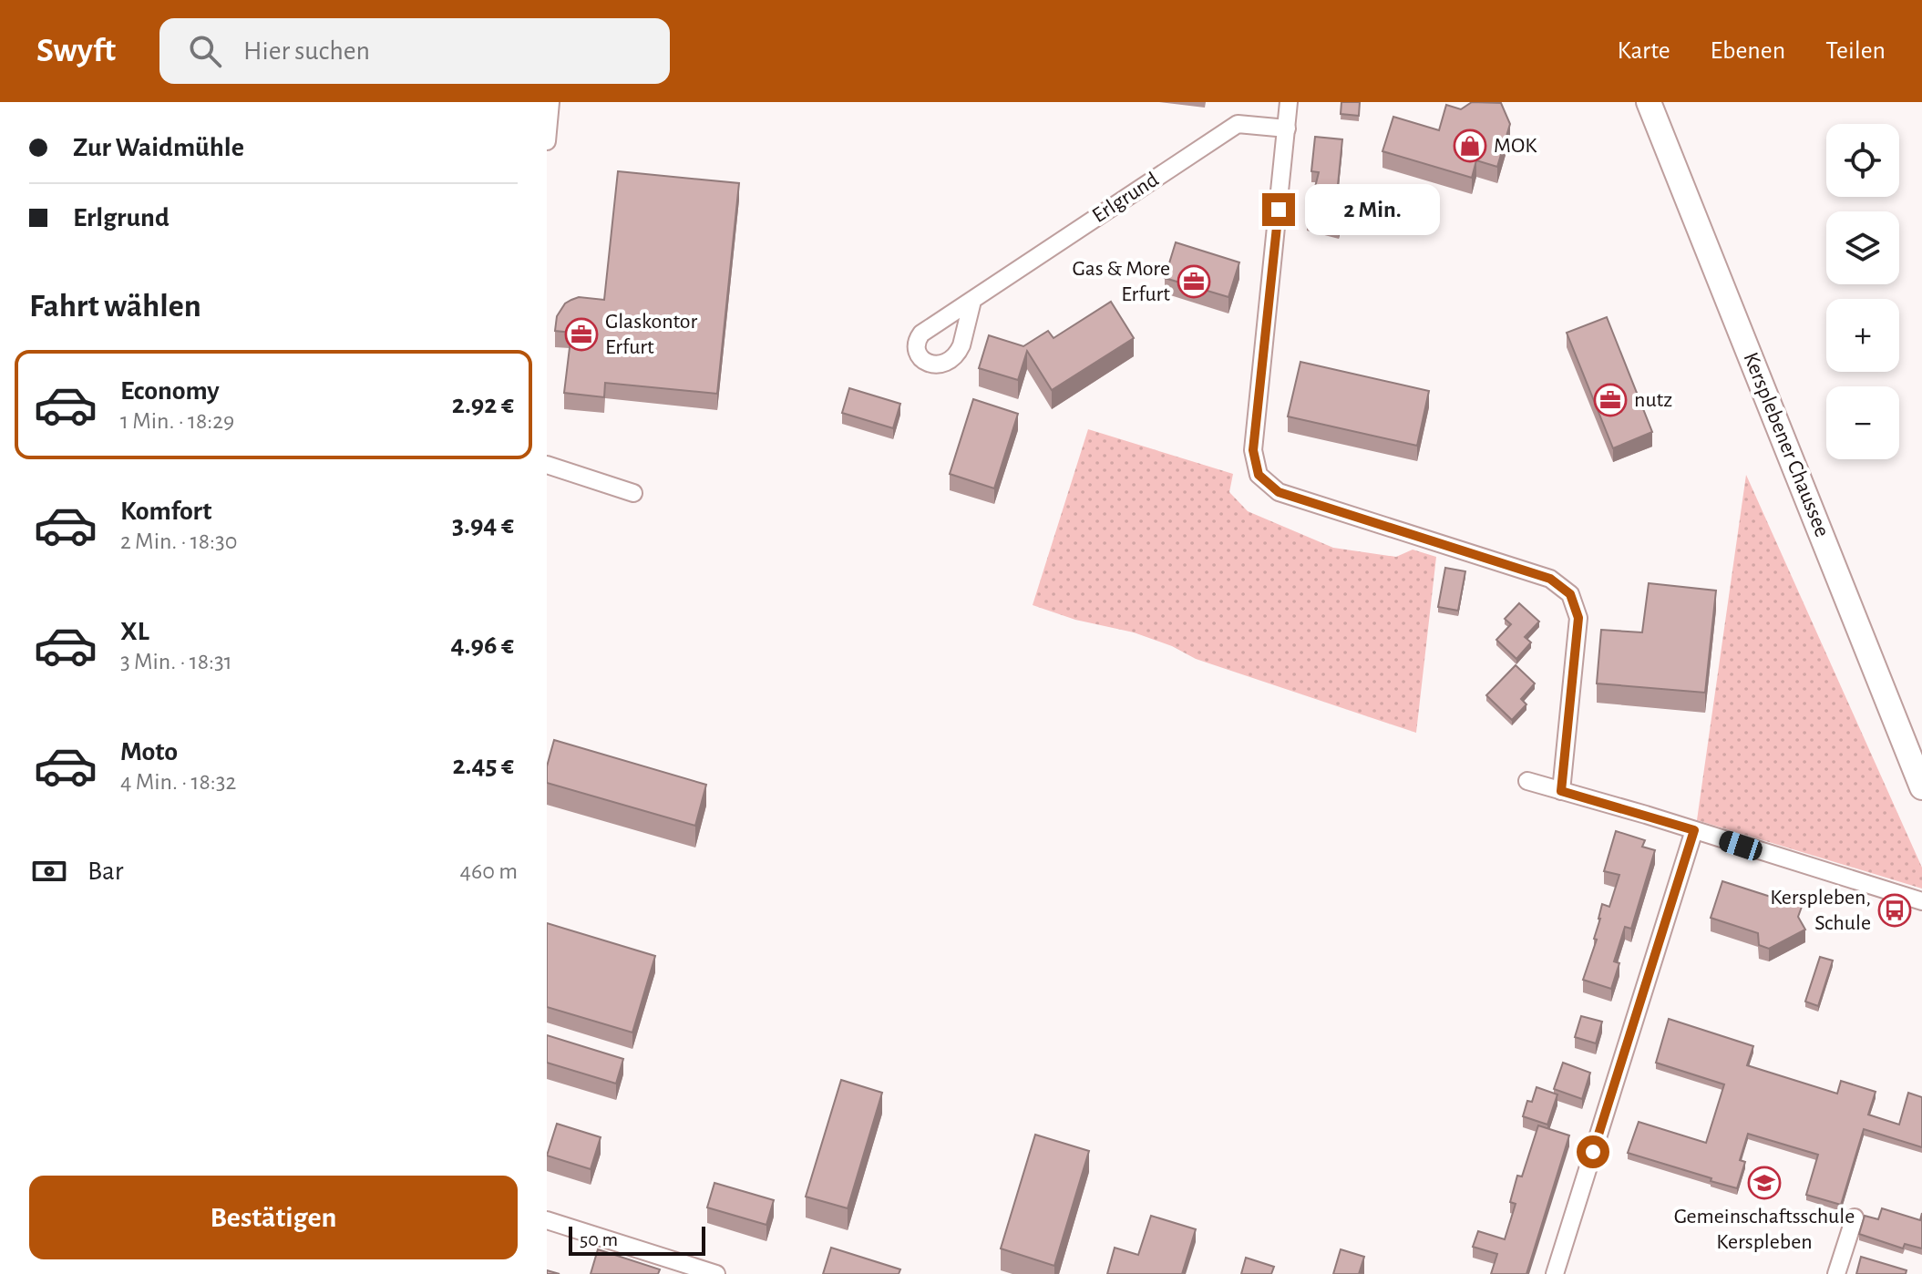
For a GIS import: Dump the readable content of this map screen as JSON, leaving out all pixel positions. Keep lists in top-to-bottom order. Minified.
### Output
{"streets":{"main road":["Kersplebener Chaussee"],"street":["Erlgrund"]},"places":{"shop":["MOK"],"office":["Gas & More Erfurt","Glaskontor Erfurt","nutz"],"bus stop":["Kerspleben, Schule"],"school or university":["Gemeinschaftsschule Kerspleben"]},"scale_bar":"50 m","page":{"header":"Swyft","search":"Hier suchen","nav":["Karte","Ebenen","Teilen"],"banner":["Zur Waidmühle","Erlgrund"],"map_buttons":["+","−"],"bubble":"2 Min.","heading":"Fahrt wählen","list":[{"name":"Economy","note":"1 Min. · 18:29","value":"2.92 €"},{"name":"Komfort","note":"2 Min. · 18:30","value":"3.94 €"},{"name":"XL","note":"3 Min. · 18:31","value":"4.96 €"},{"name":"Moto","note":"4 Min. · 18:32","value":"2.45 €"}],"pay":["Bar","460 m"],"buttons":"Bestätigen","scale":"50 m"}}
